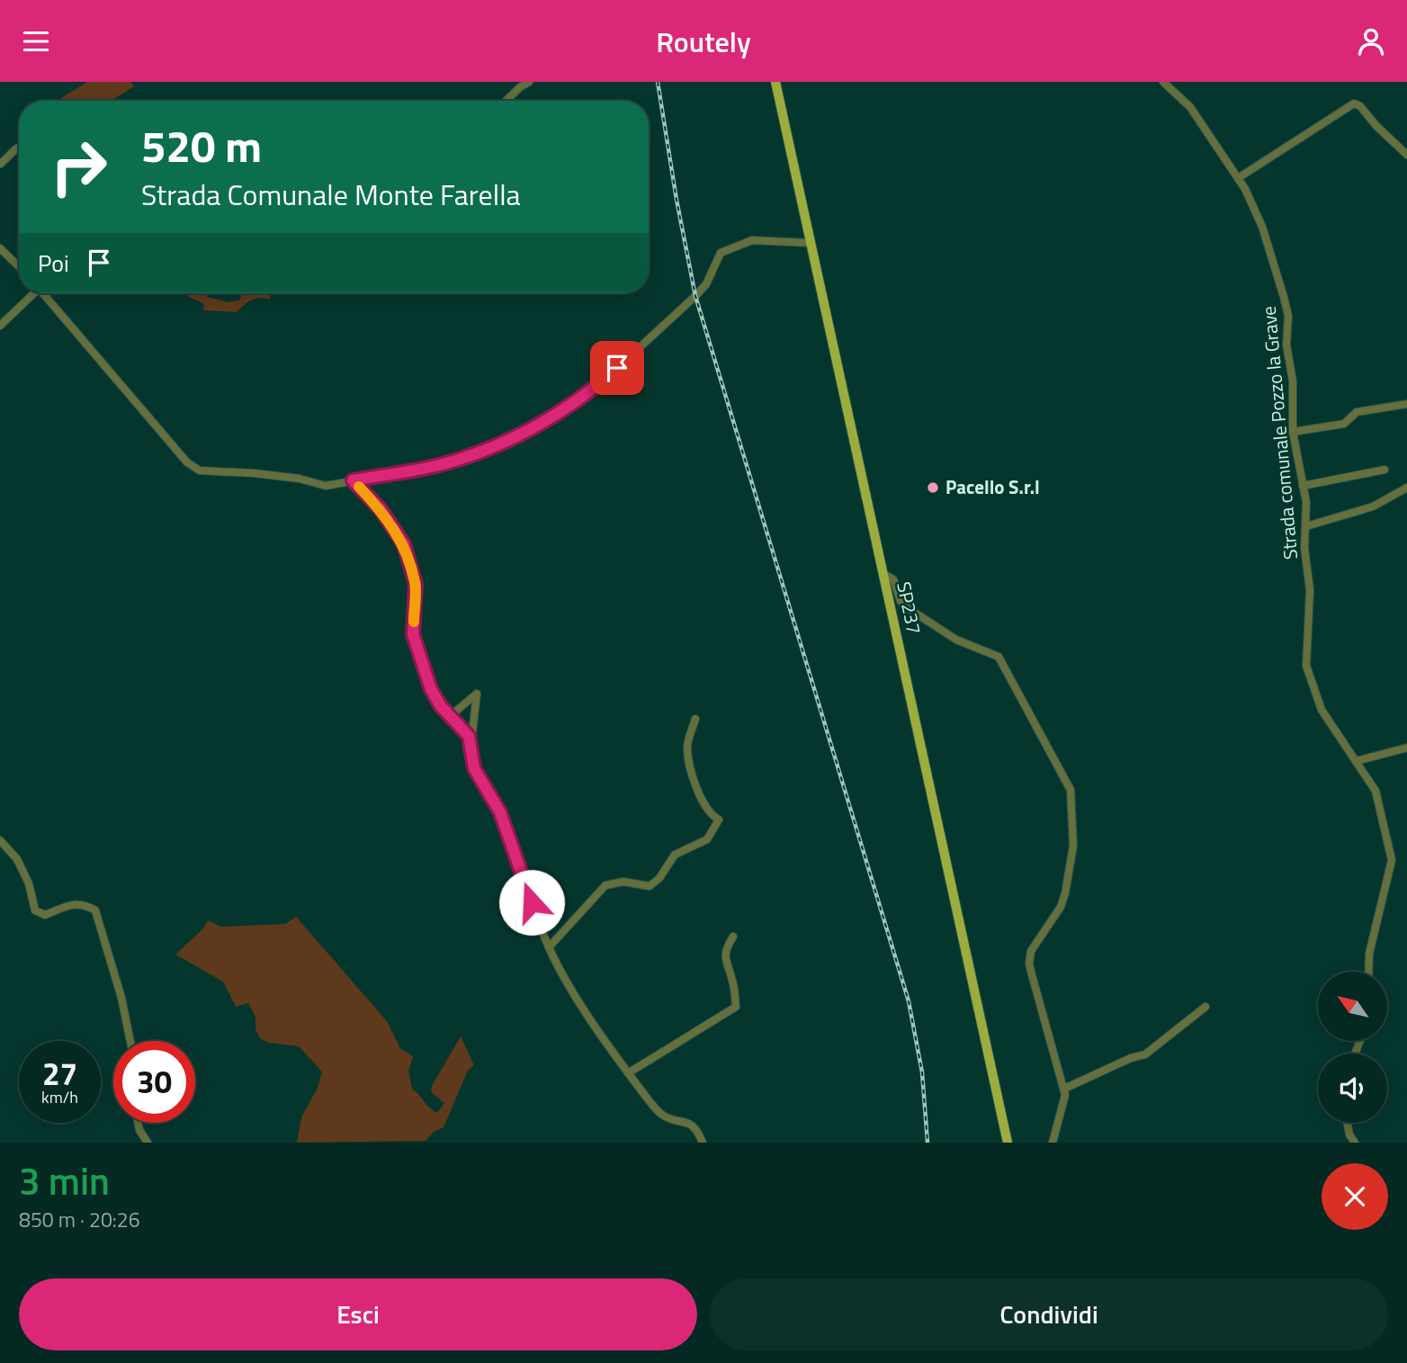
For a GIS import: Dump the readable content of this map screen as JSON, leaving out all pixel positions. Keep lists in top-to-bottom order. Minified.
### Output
{"streets":{"main road":["SP237"],"street":["Strada comunale Pozzo la Grave"]},"places":["Pacello S.r.l"],"north":"top left","page":{"header":"Routely","turn":["520 m","Strada Comunale Monte Farella"],"then":"Poi","speed":"27 km/h","limit":"30","heading":["3 min","850 m · 20:26"],"buttons":["Esci","Condividi"]}}
